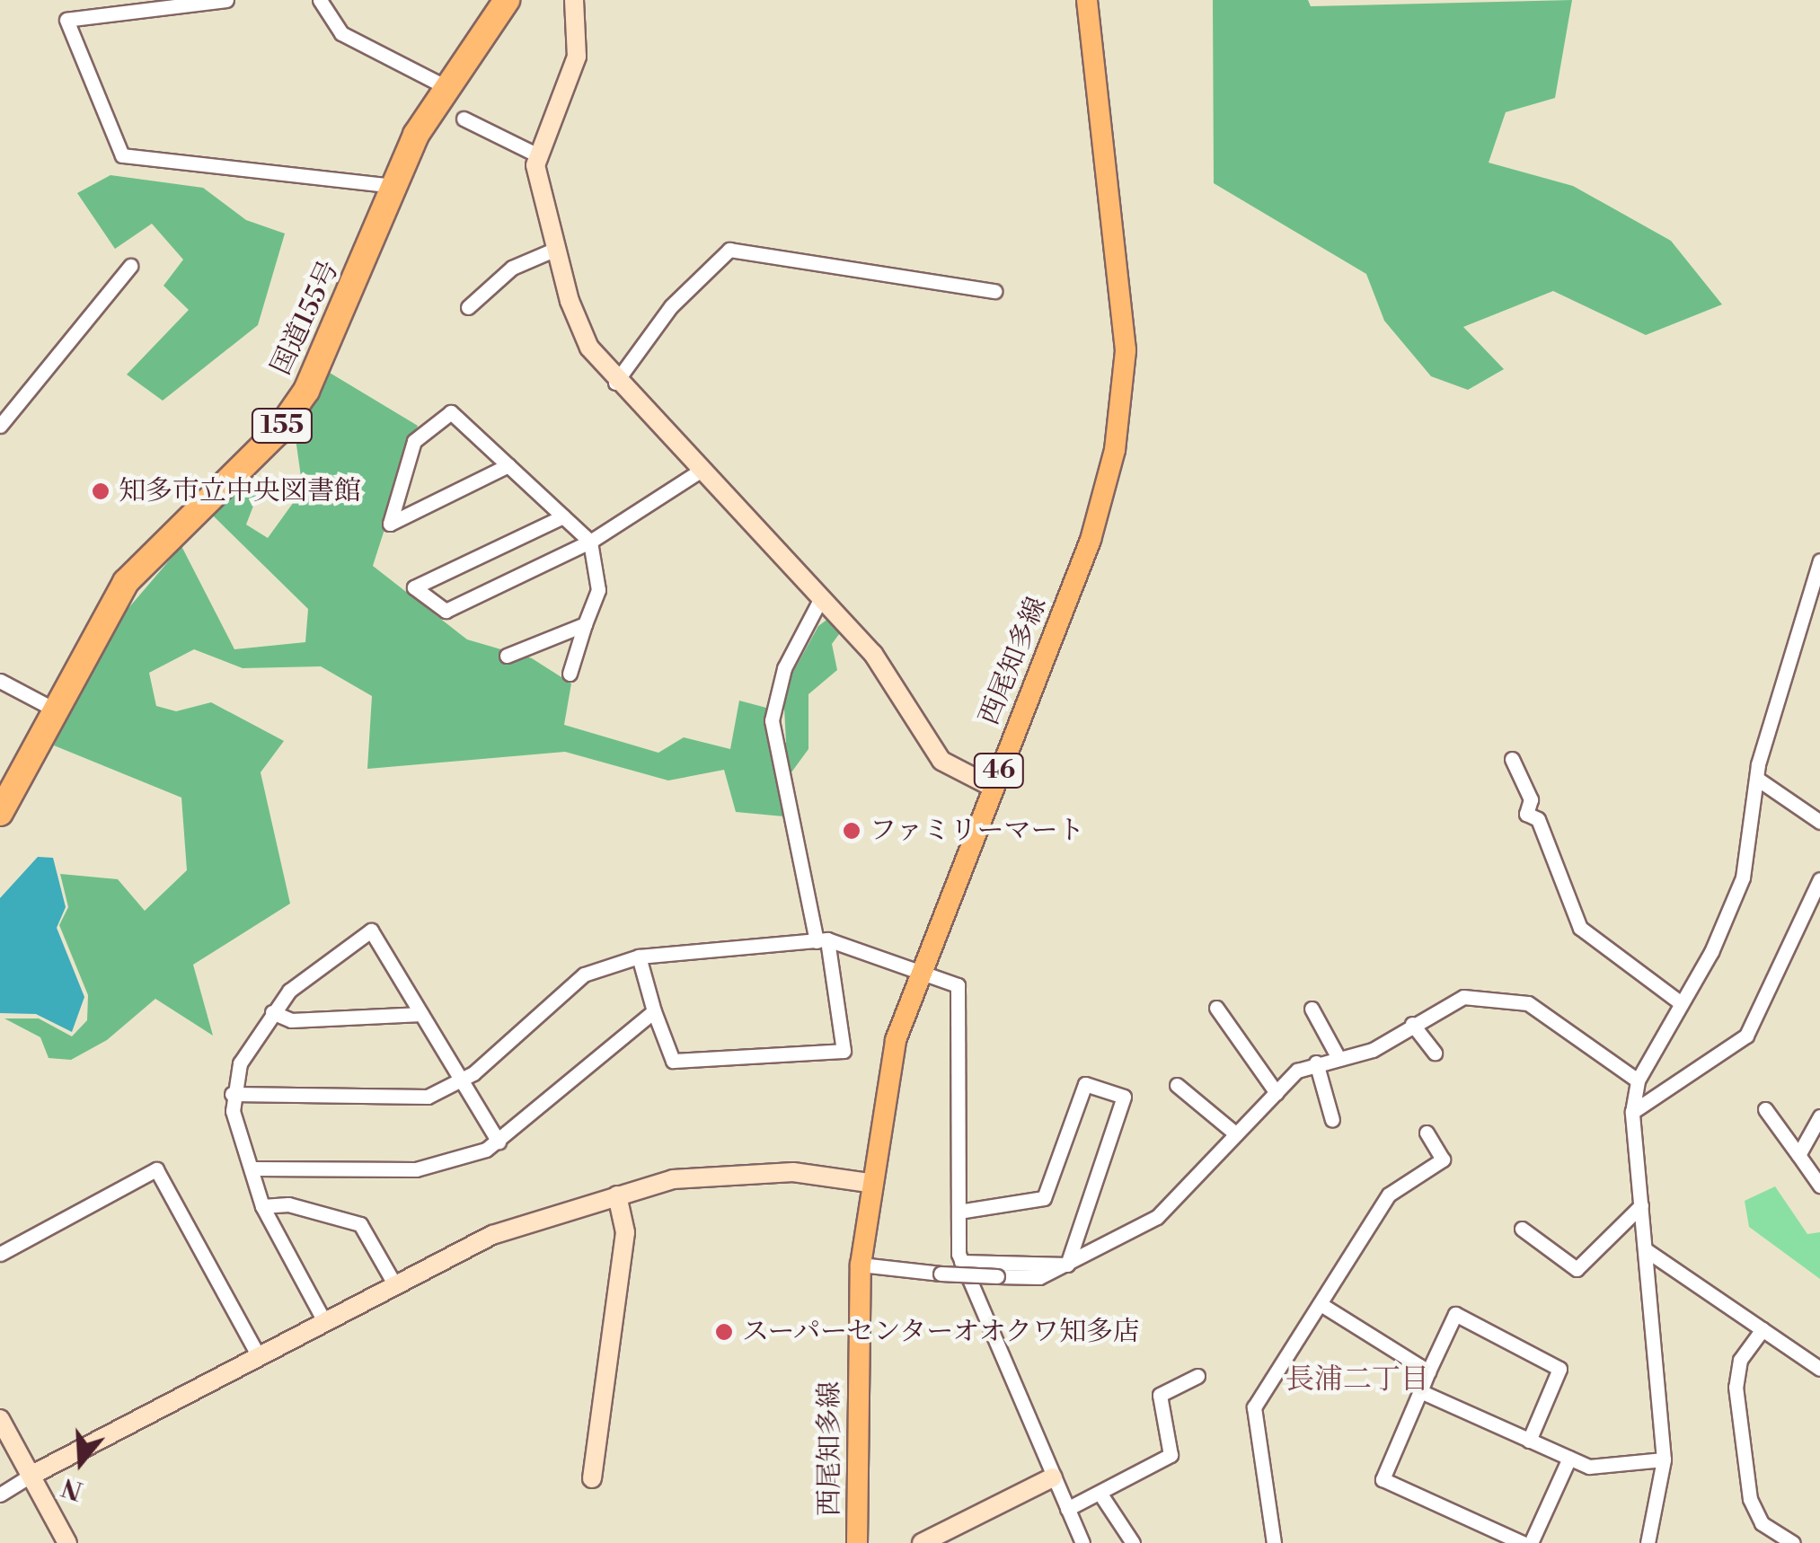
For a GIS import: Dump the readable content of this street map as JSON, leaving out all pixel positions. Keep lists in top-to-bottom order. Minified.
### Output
{"streets":{"highway":["国道155号","155"],"main road":["西尾知多線","46"]},"districts":["長浦二丁目"],"places":["知多市立中央図書館","ファミリーマート","スーパーセンターオオクワ知多店"],"north":"bottom"}
